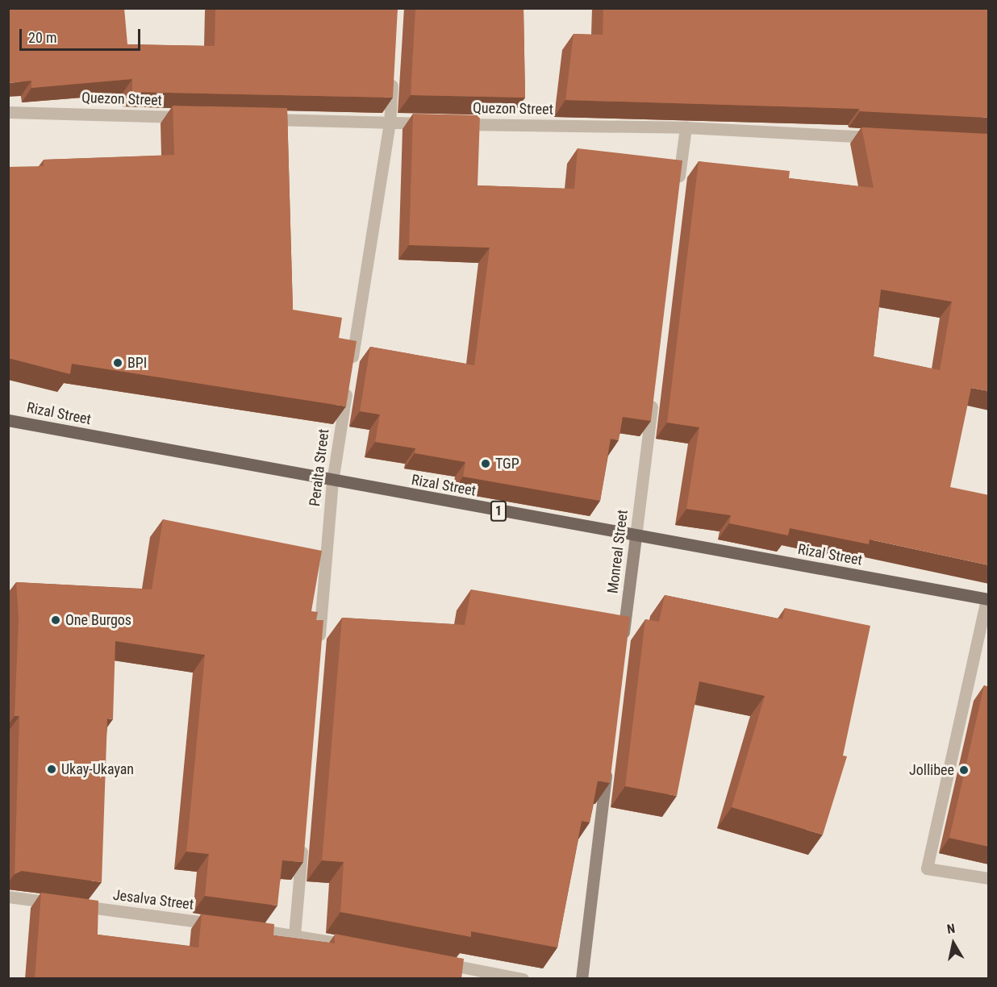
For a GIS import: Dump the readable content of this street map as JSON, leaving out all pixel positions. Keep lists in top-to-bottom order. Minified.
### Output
{"streets":{"main road":["Rizal Street","1"],"street":["Quezon Street","Peralta Street","Monreal Street","Jesalva Street"]},"crossings":[["Quezon Street","Peralta Street"],["Rizal Street","Peralta Street"],["Rizal Street","Monreal Street"]],"places":["BPI","TGP","One Burgos","Ukay-Ukayan","Jollibee"],"scale_bar":"20 m","north":"top"}
